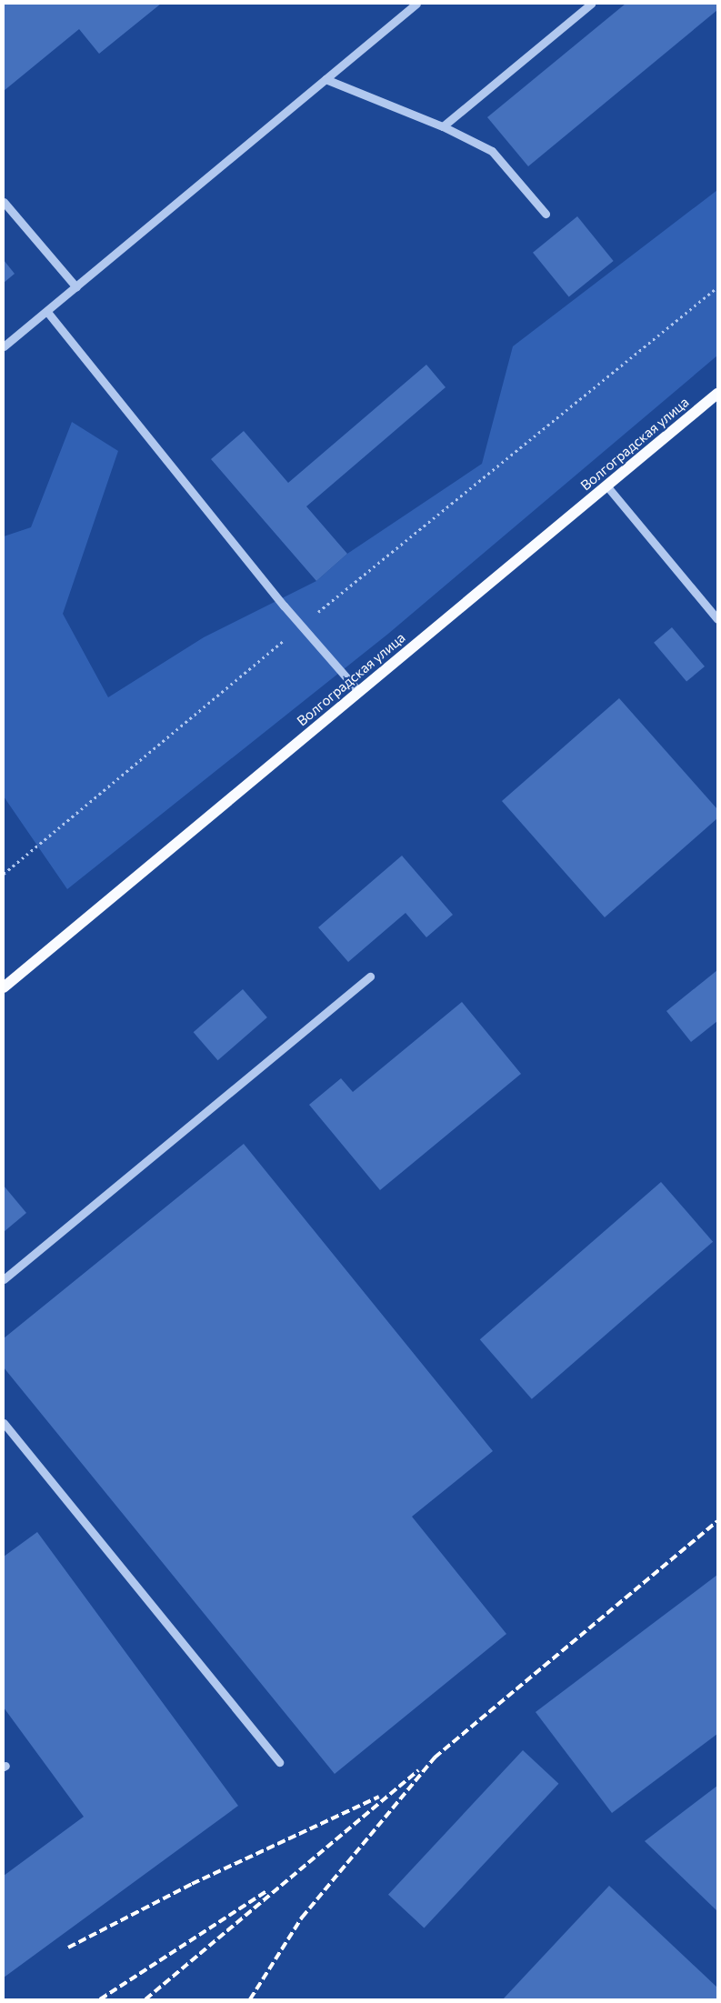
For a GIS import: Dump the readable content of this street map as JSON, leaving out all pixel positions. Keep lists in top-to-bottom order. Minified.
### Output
{"streets":{"main road":["Волгоградская улица"]}}
